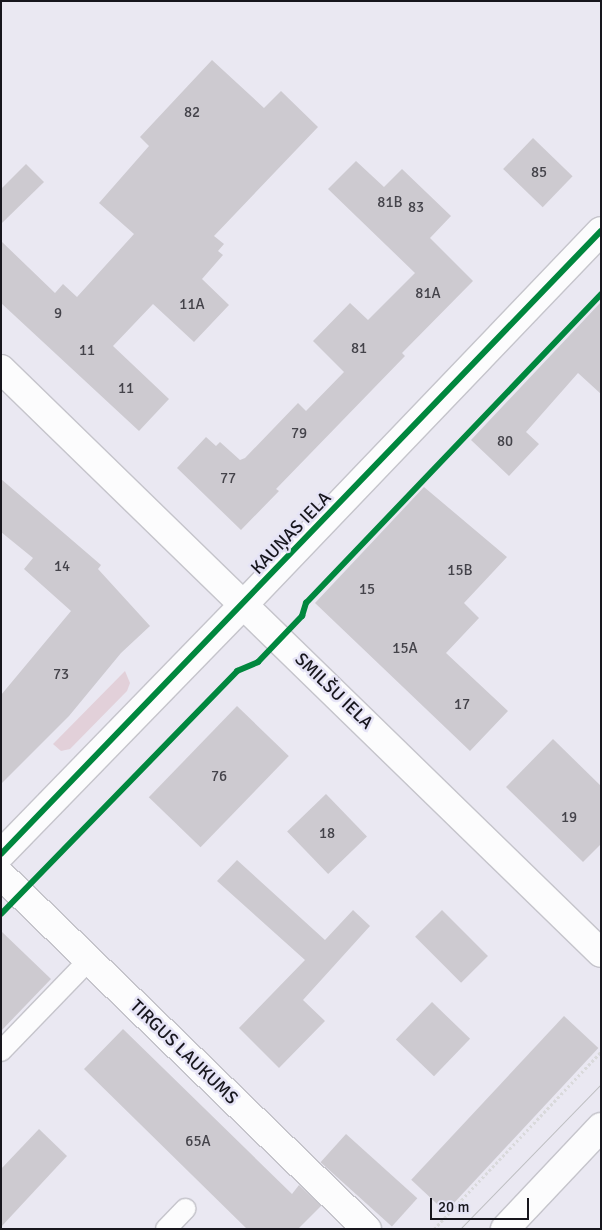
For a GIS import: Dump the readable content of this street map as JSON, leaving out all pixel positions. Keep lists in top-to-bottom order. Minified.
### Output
{"streets":{"street":["KAUŅAS IELA","SMILŠU IELA","TIRGUS LAUKUMS"]},"crossings":[["KAUŅAS IELA","SMILŠU IELA"]],"house_numbers":["82","85","81B","83","81A","11A","9","81","11","11","79","80","77","14","15B","15","15A","73","17","76","19","18","65A"],"scale_bar":"20 m"}
